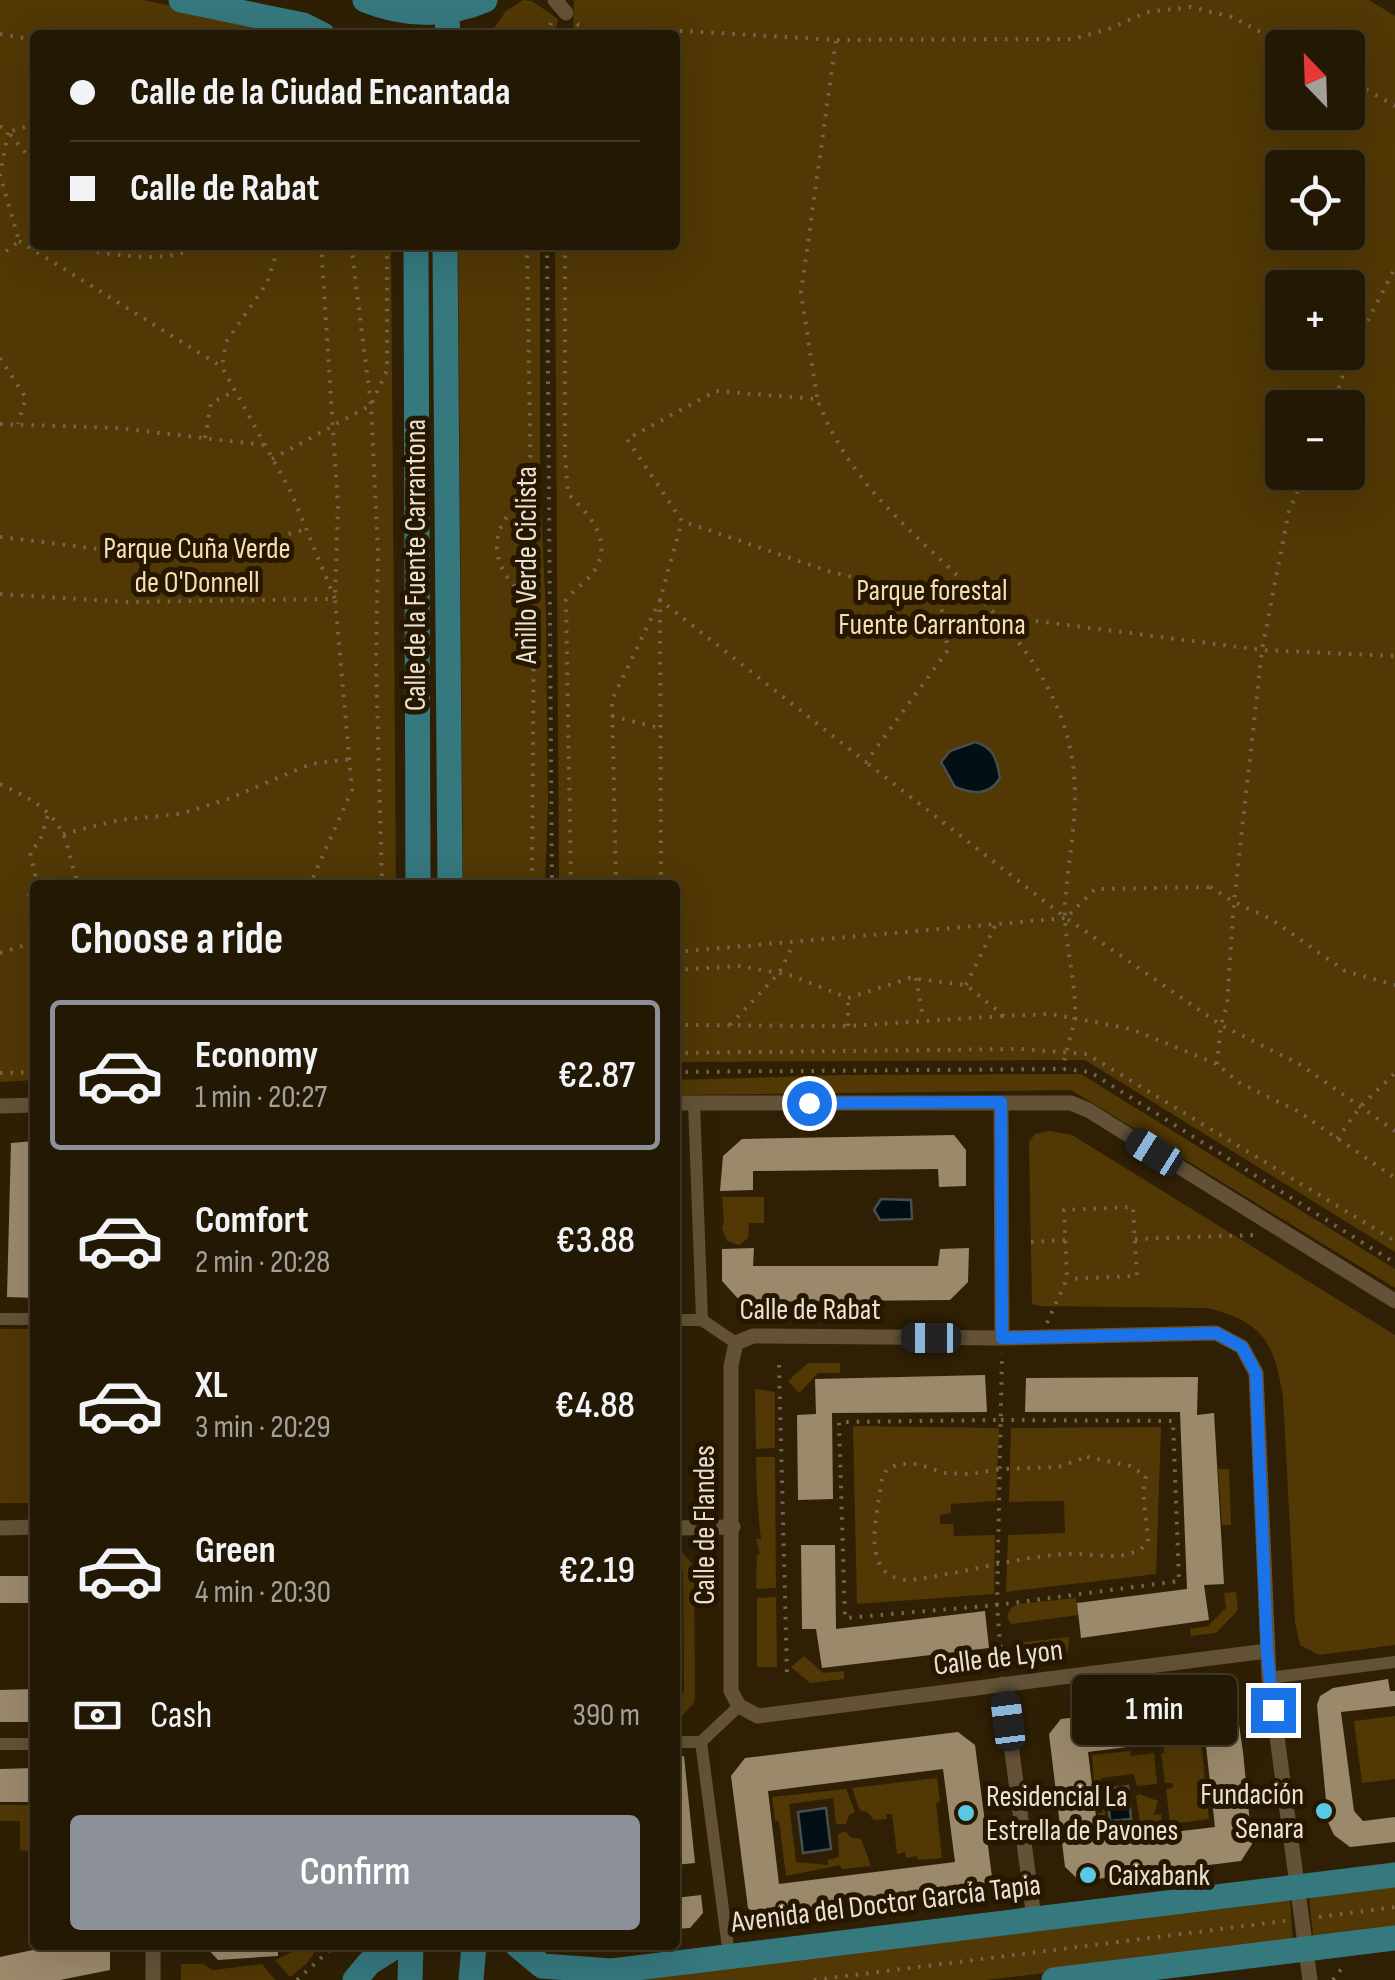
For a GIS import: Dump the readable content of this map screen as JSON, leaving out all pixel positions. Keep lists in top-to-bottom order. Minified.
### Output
{"streets":{"main road":["Calle de la Fuente Carrantona","Avenida del Doctor García Tapia"],"street":["Calle de Rabat","Calle de Flandes","Calle de Lyon"],"path":["Anillo Verde Ciclista"]},"crossings":[["Calle de Rabat","Calle de Flandes"],["Calle de Rabat","Calle de Lyon"],["Calle de Rabat","Avenida del Doctor García Tapia"],["Calle de Flandes","Calle de Lyon"]],"parks":["Parque Cuña Verde de O'Donnell","Parque forestal Fuente Carrantona"],"places":["Fundación Senara","Residencial La Estrella de Pavones","Caixabank"],"north":"top left","page":{"map_buttons":["+","−"],"banner":["Calle de la Ciudad Encantada","Calle de Rabat"],"heading":"Choose a ride","list":[{"name":"Economy","note":"1 min · 20:27","value":"€2.87"},{"name":"Comfort","note":"2 min · 20:28","value":"€3.88"},{"name":"XL","note":"3 min · 20:29","value":"€4.88"},{"name":"Green","note":"4 min · 20:30","value":"€2.19"}],"pay":["Cash","390 m"],"bubble":"1 min","buttons":"Confirm"}}
